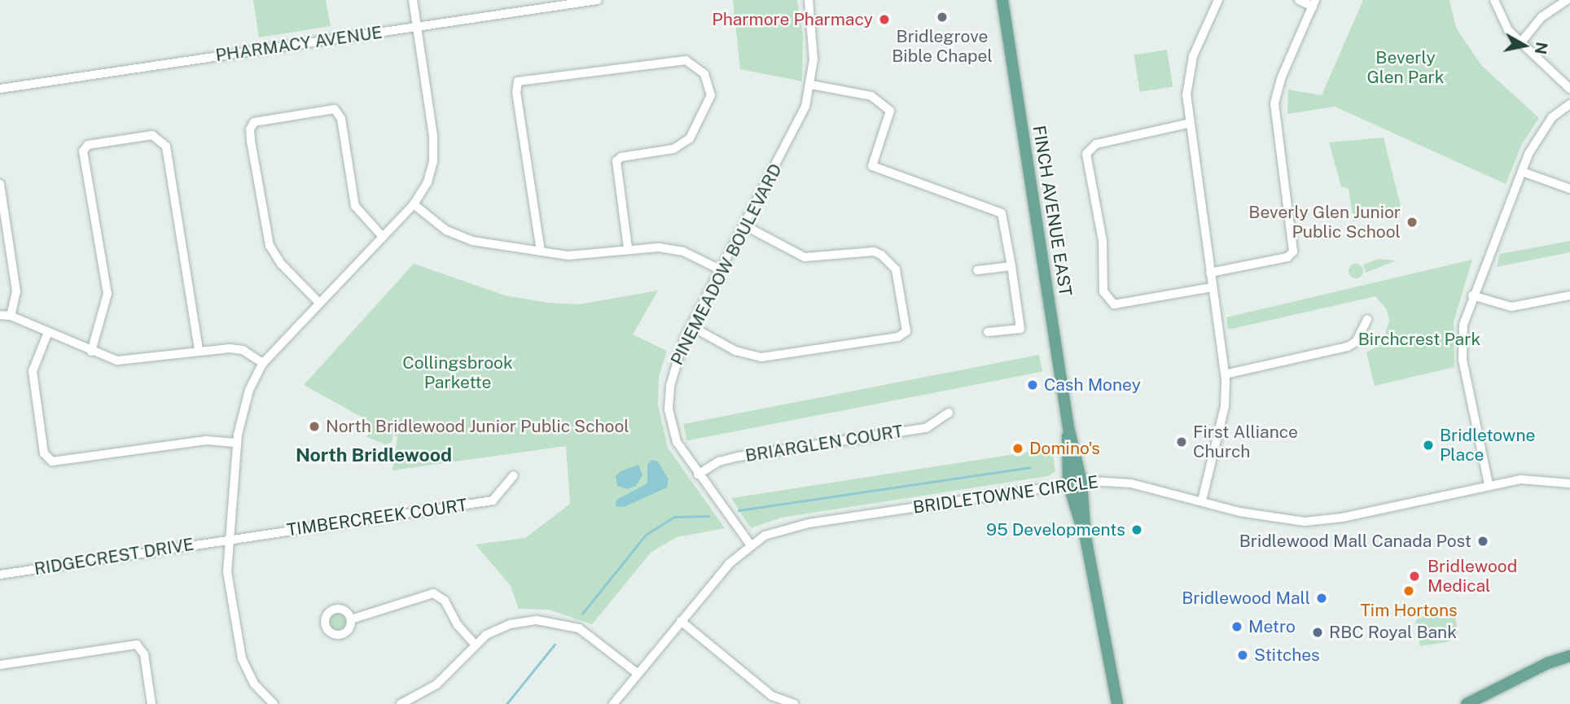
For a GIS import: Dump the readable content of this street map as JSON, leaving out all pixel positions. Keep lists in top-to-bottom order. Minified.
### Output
{"streets":{"main road":["FINCH AVENUE EAST"],"street":["PHARMACY AVENUE","PINEMEADOW BOULEVARD","BRIARGLEN COURT","BRIDLETOWNE CIRCLE","TIMBERCREEK COURT","RIDGECREST DRIVE"]},"crossings":[["FINCH AVENUE EAST","BRIDLETOWNE CIRCLE"],["PINEMEADOW BOULEVARD","BRIARGLEN COURT"],["PINEMEADOW BOULEVARD","BRIDLETOWNE CIRCLE"],["TIMBERCREEK COURT","RIDGECREST DRIVE"]],"districts":["North Bridlewood"],"parks":["Beverly Glen Park","Birchcrest Park","Collingsbrook Parkette"],"places":["Bridlegrove Bible Chapel","Pharmore Pharmacy","Beverly Glen Junior Public School","Cash Money","North Bridlewood Junior Public School","First Alliance Church","Bridletowne Place","Domino's","95 Developments","Bridlewood Mall Canada Post","Bridlewood Medical","Tim Hortons","Bridlewood Mall","Metro","RBC Royal Bank","Stitches"],"north":"right"}
